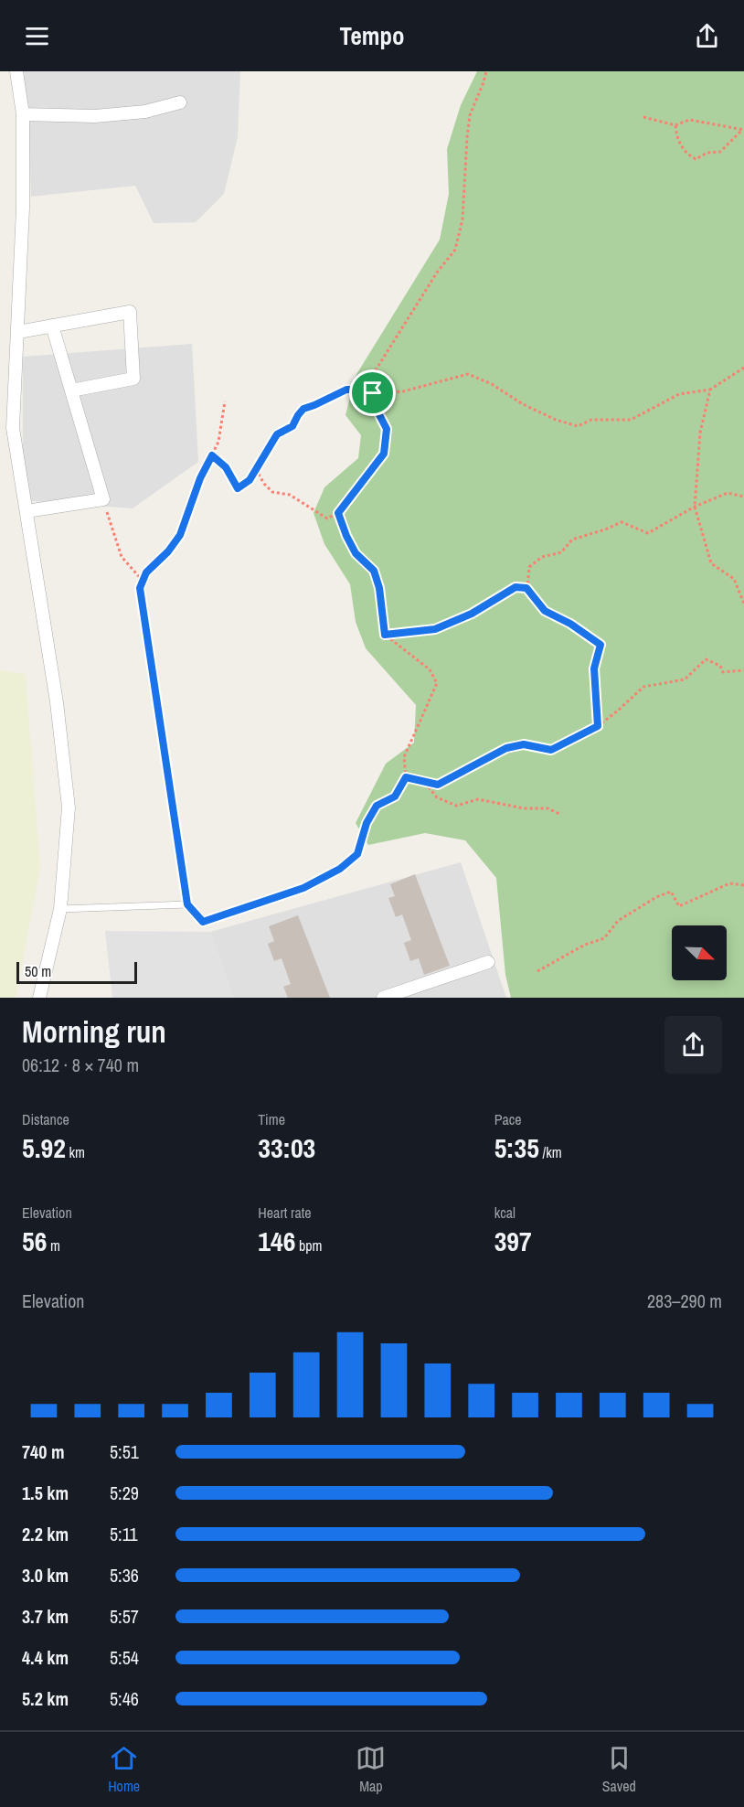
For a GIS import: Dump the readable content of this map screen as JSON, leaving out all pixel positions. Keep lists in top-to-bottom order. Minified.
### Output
{"scale_bar":"50 m","north":"bottom right","page":{"header":"Tempo","scale":"50 m","heading":["Morning run","06:12 · 8 × 740 m"],"stats":[["Distance","5.92 km"],["Time","33:03"],["Pace","5:35 /km"],["Elevation","56 m"],["Heart rate","146 bpm"],["kcal","397"]],"chart":["Elevation","283–290 m"],"list":[{"name":"740 m","note":"5:51"},{"name":"1.5 km","note":"5:29"},{"name":"2.2 km","note":"5:11"},{"name":"3.0 km","note":"5:36"},{"name":"3.7 km","note":"5:57"},{"name":"4.4 km","note":"5:54"},{"name":"5.2 km","note":"5:46"}],"tabs":["Home","Map","Saved"]}}
